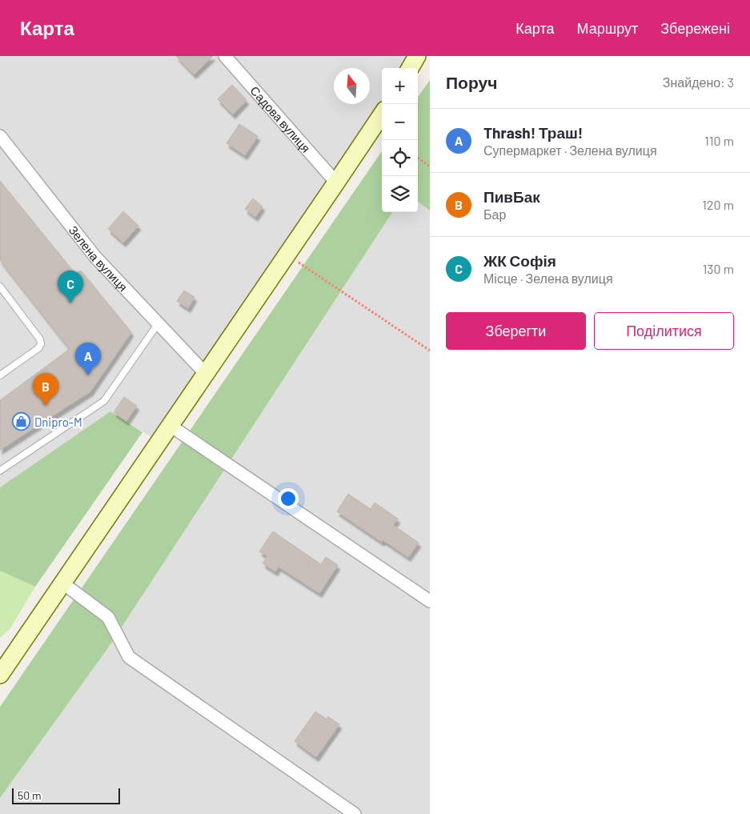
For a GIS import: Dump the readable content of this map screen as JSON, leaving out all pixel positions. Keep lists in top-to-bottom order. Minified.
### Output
{"streets":{"street":["Садова вулиця","Зелена вулиця"]},"places":{"shop":["Dnipro-M"]},"scale_bar":"50 m","north":"top","page":{"header":"Карта","nav":["Карта","Маршрут","Збережені"],"heading":["Поруч","Знайдено: 3"],"map_buttons":["+","−"],"list":[{"mark":"A","name":"Thrash! Траш!","note":"Супермаркет · Зелена вулиця","value":"110 m"},{"mark":"B","name":"ПивБак","note":"Бар","value":"120 m"},{"mark":"C","name":"ЖК Софія","note":"Місце · Зелена вулиця","value":"130 m"}],"pins":["C","A","B"],"buttons":["Зберегти","Поділитися"],"scale":"50 m"}}
